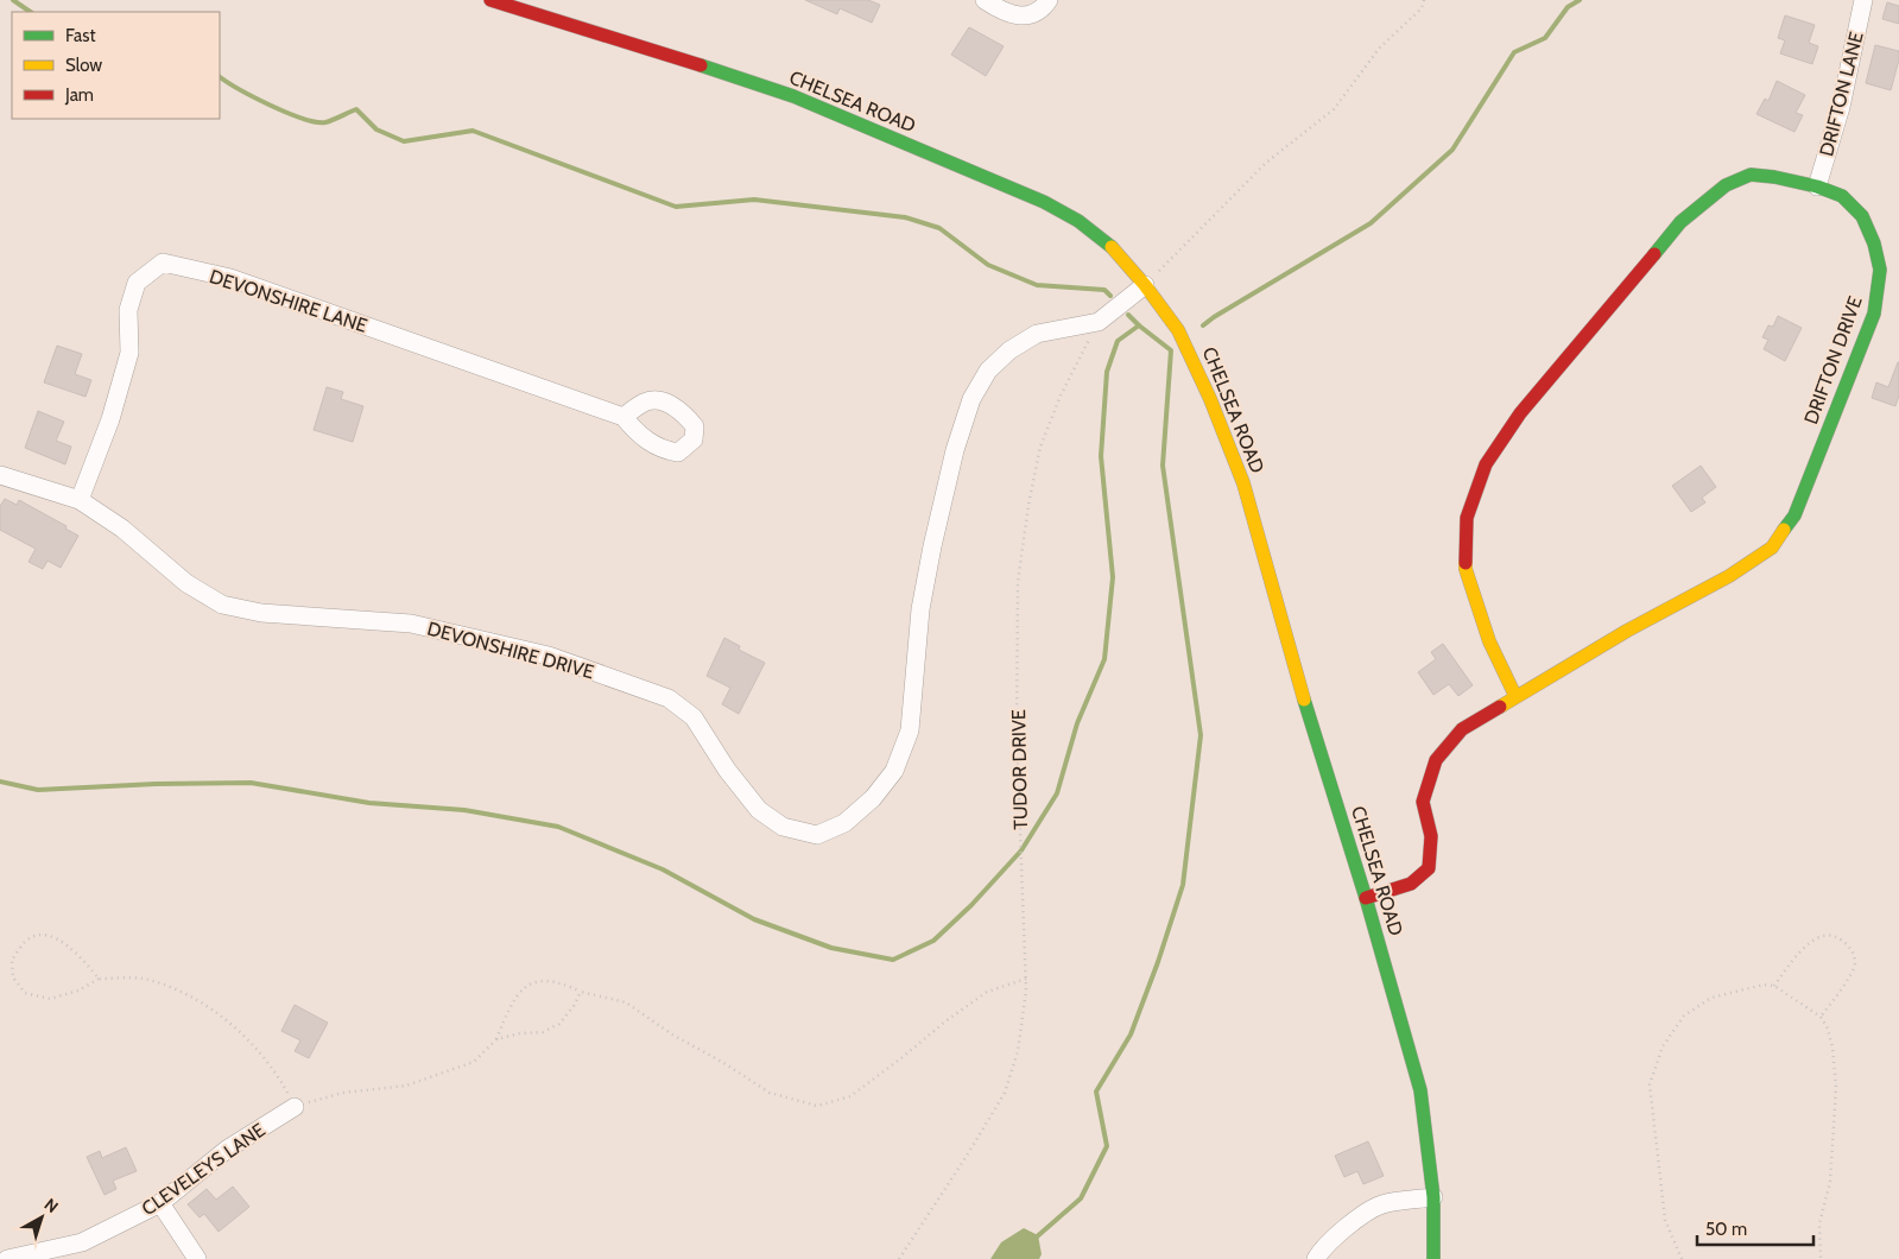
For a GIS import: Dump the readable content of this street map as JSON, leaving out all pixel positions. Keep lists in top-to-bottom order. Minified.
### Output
{"streets":{"street":["DRIFTON LANE","CHELSEA ROAD","DEVONSHIRE LANE","DRIFTON DRIVE","DEVONSHIRE DRIVE","CLEVELEYS LANE"],"path":["TUDOR DRIVE"]},"crossings":[["DRIFTON LANE","DRIFTON DRIVE"],["CHELSEA ROAD","DRIFTON DRIVE"],["DEVONSHIRE LANE","DEVONSHIRE DRIVE"],["DEVONSHIRE DRIVE","TUDOR DRIVE"]],"legend":["Fast","Slow","Jam"],"scale_bar":"50 m","north":"top right"}
